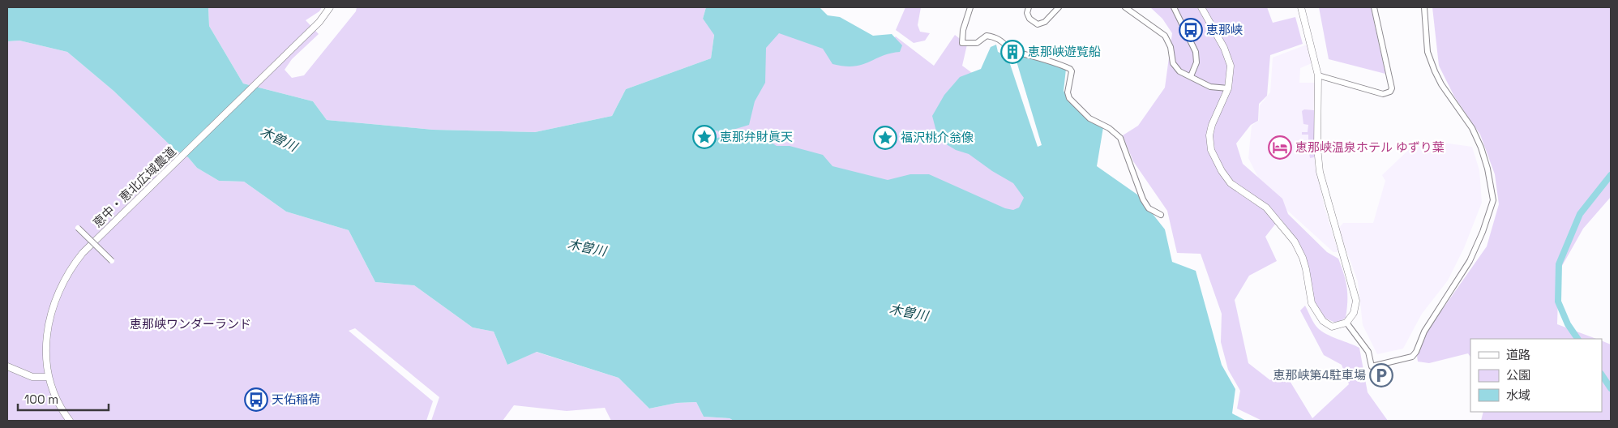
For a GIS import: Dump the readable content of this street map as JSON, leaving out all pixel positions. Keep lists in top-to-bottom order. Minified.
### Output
{"streets":{"street":["恵中・恵北広域農道"]},"water":["木曽川"],"parks":["恵那峡ワンダーランド"],"places":{"bus stop":["恵那峡","天佑稲荷"],"building":["恵那峡遊覧船"],"place":["恵那弁財眞天","福沢桃介翁像"],"hotel":["恵那峡温泉ホテル ゆずり葉"],"parking":["恵那峡第4駐車場"]},"legend":["道路","公園","水域"],"scale_bar":"100 m"}
